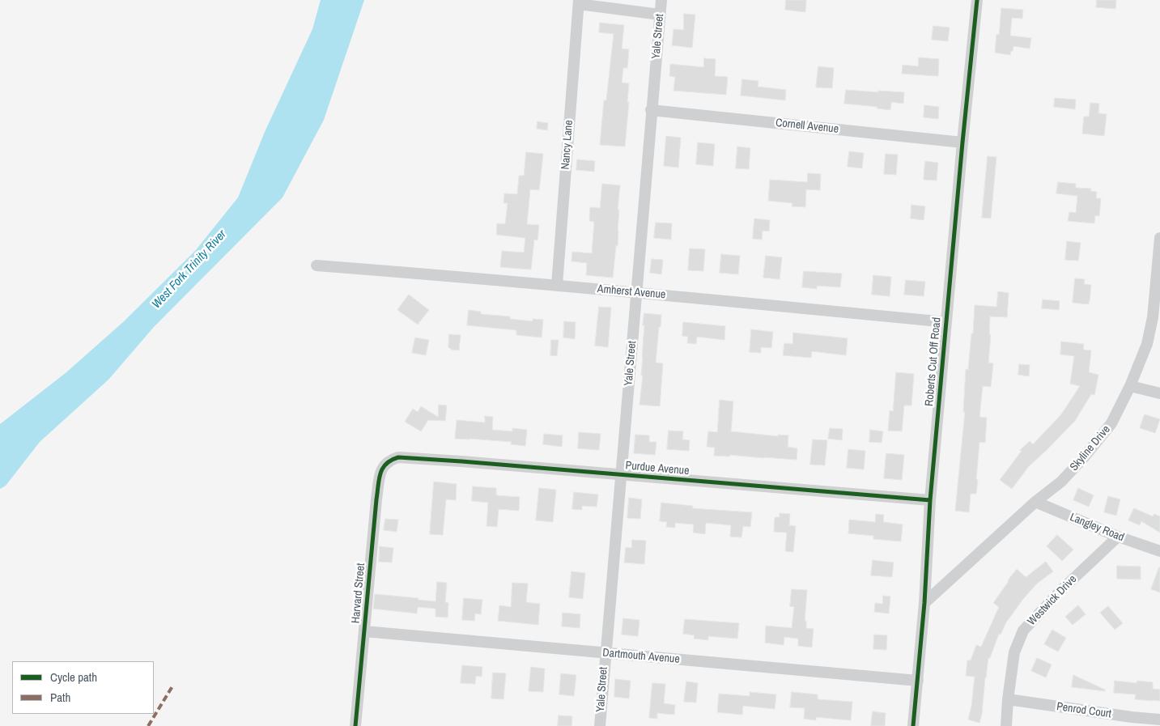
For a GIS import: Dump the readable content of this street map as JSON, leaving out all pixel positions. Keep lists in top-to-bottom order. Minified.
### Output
{"streets":{"street":["Yale Street","Cornell Avenue","Nancy Lane","Amherst Avenue","Roberts Cut Off Road","Skyline Drive","Purdue Avenue","Langley Road","Harvard Street","Westwick Drive","Dartmouth Avenue","Penrod Court"]},"crossings":[["Yale Street","Cornell Avenue"],["Yale Street","Amherst Avenue"],["Yale Street","Purdue Avenue"],["Yale Street","Dartmouth Avenue"],["Cornell Avenue","Roberts Cut Off Road"],["Nancy Lane","Amherst Avenue"],["Amherst Avenue","Roberts Cut Off Road"],["Roberts Cut Off Road","Skyline Drive"],["Roberts Cut Off Road","Purdue Avenue"],["Roberts Cut Off Road","Dartmouth Avenue"],["Skyline Drive","Langley Road"],["Purdue Avenue","Harvard Street"],["Langley Road","Westwick Drive"],["Harvard Street","Dartmouth Avenue"],["Westwick Drive","Penrod Court"]],"water":["West Fork Trinity River"],"legend":["Cycle path","Path"]}
